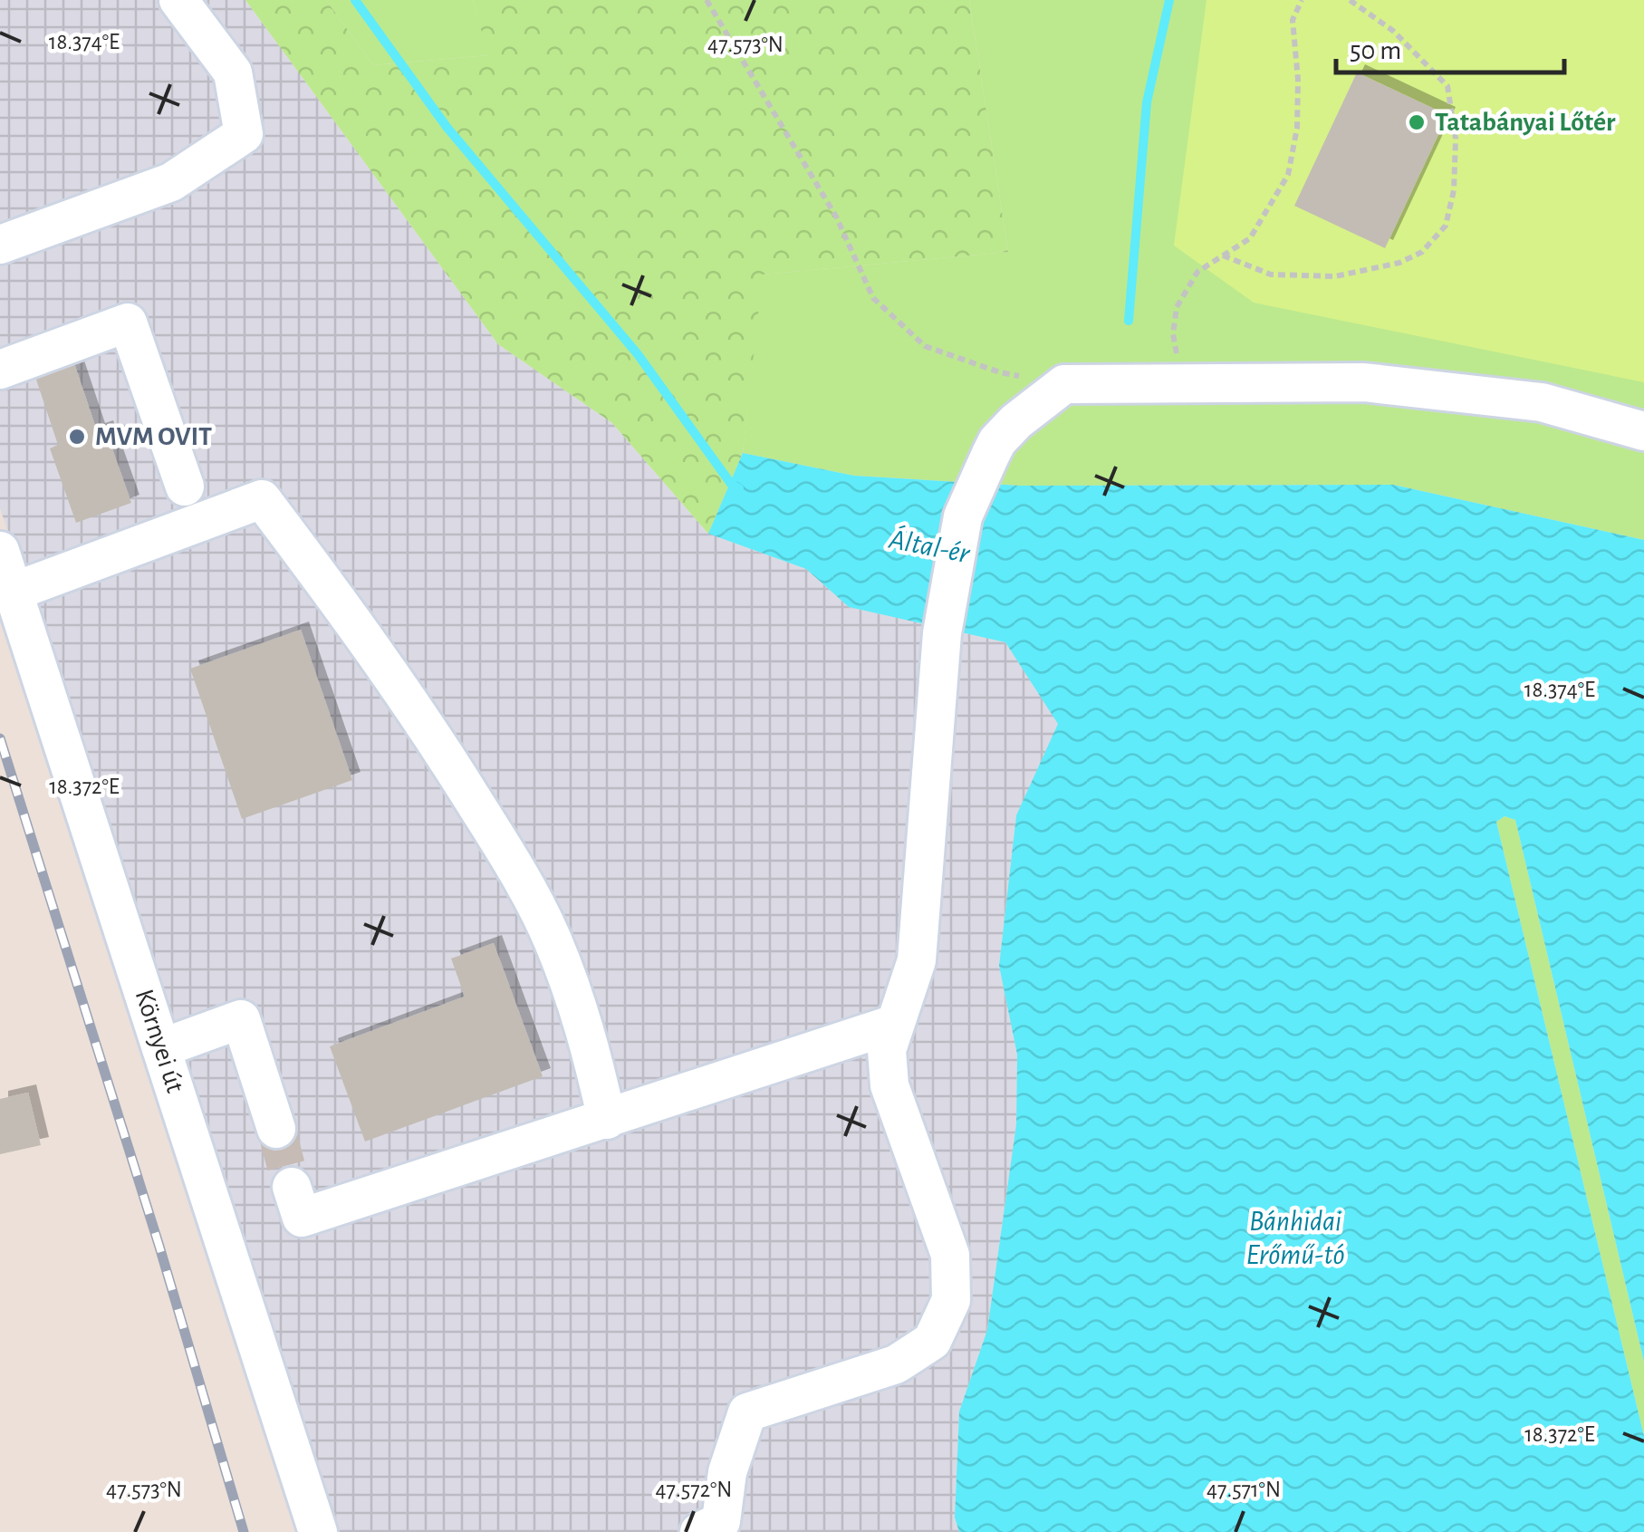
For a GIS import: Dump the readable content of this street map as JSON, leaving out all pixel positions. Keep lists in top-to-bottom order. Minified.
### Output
{"streets":{"street":["Környei út"]},"water":["Által-ér","Bánhidai Erőmű-tó"],"places":["Tatabányai Lőtér","MVM OVIT"],"scale_bar":"50 m","coordinates":["18.374°E","47.573°N","18.372°E","47.572°N","47.571°N"]}
